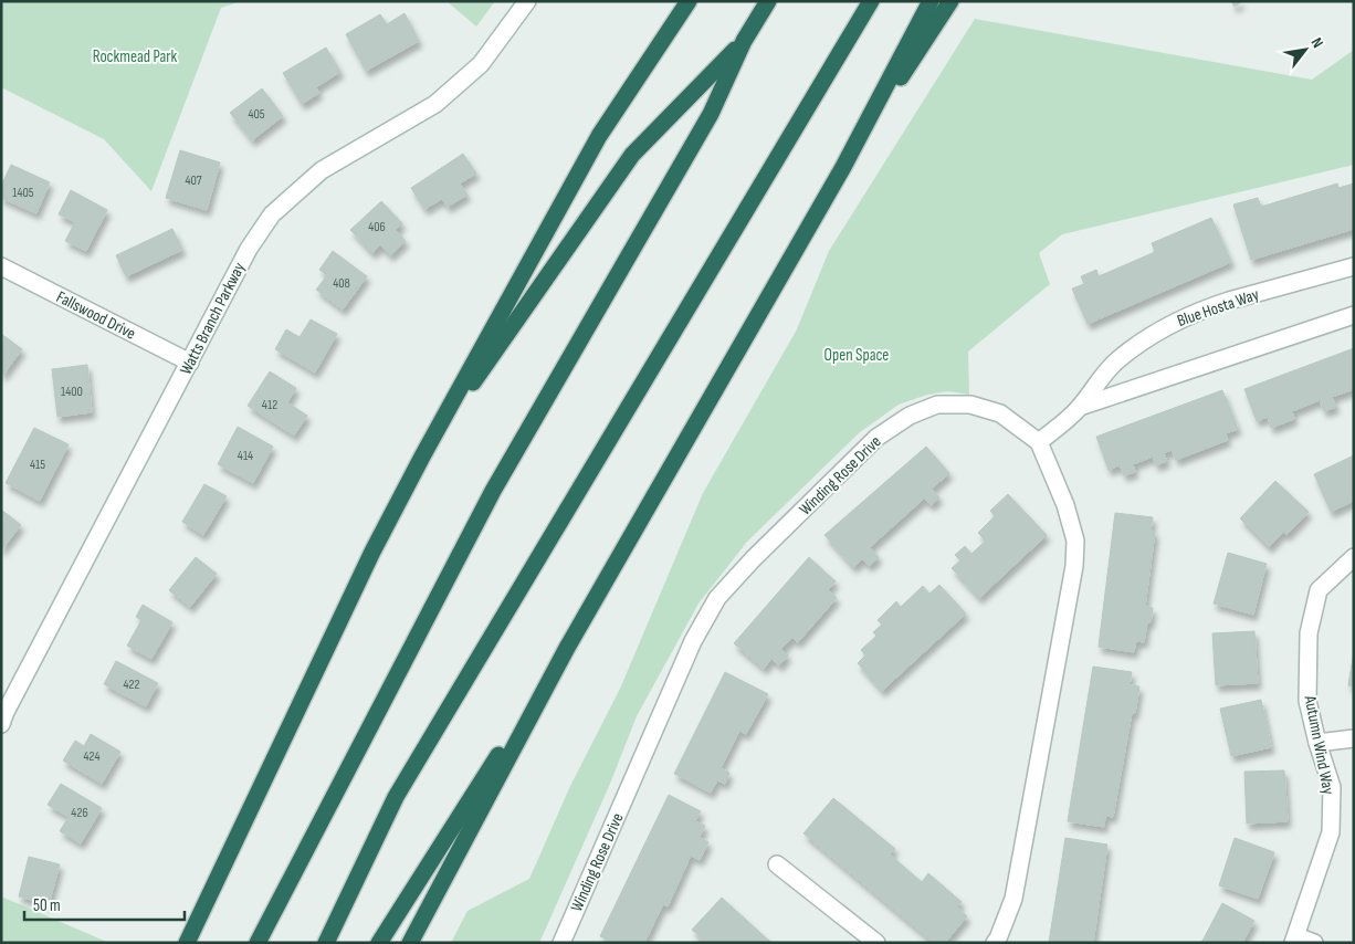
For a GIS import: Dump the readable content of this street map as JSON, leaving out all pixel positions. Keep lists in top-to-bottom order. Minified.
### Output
{"streets":{"street":["Blue Hosta Way","Fallswood Drive","Watts Branch Parkway","Winding Rose Drive","Autumn Wind Way"]},"crossings":[["Blue Hosta Way","Winding Rose Drive"],["Fallswood Drive","Watts Branch Parkway"]],"parks":["Rockmead Park","Open Space"],"house_numbers":["405","407","1405","406","408","1400","412","414","415","422","424","426"],"scale_bar":"50 m","north":"top right"}
